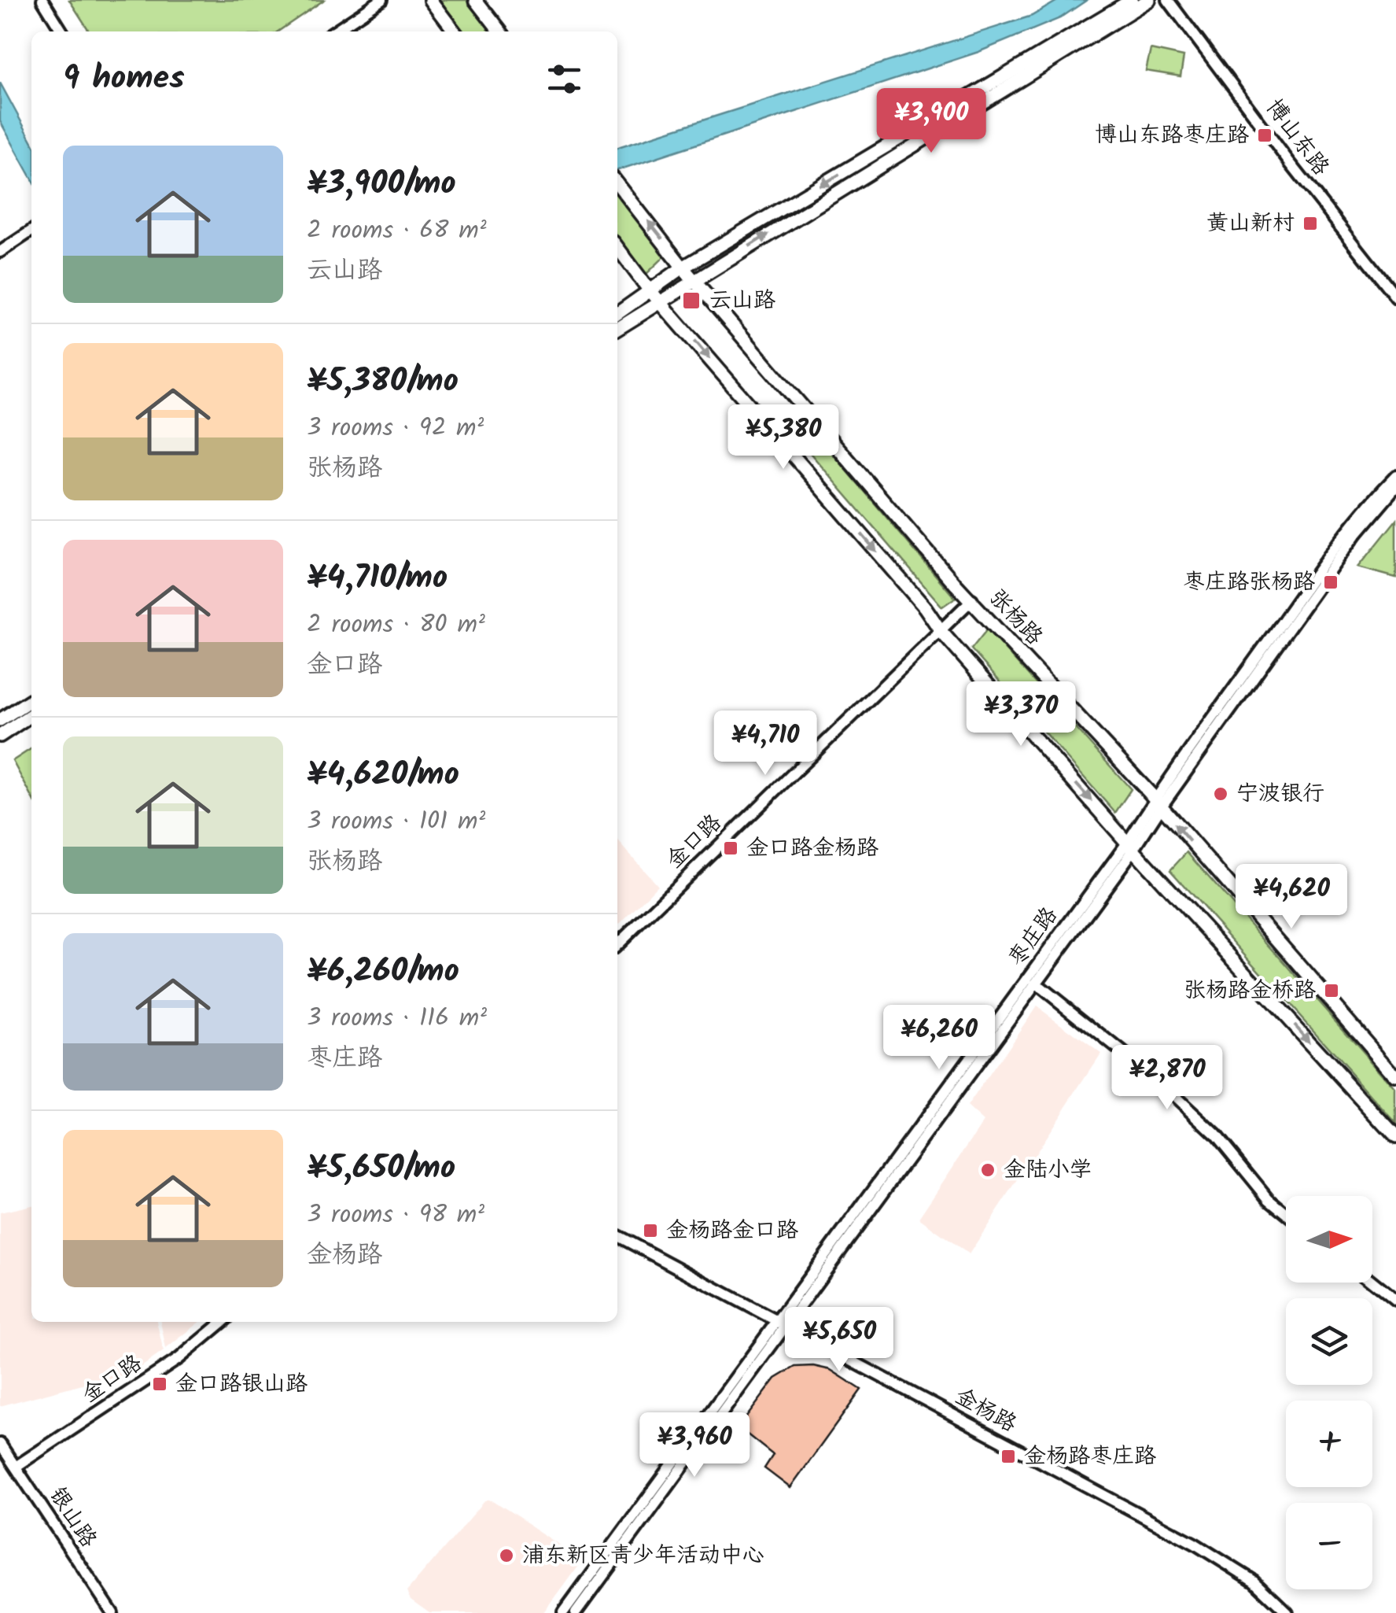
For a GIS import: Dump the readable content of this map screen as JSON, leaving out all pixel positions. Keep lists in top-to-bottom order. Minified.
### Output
{"streets":{"main road":["张杨路"],"street":["博山东路","金口路","枣庄路","金杨路","银山路"]},"crossings":[["张杨路","金口路"],["张杨路","枣庄路"],["金口路","银山路"],["枣庄路","金杨路"]],"places":{"transit":["博山东路枣庄路","黄山新村","云山路","枣庄路张杨路","金口路金杨路","张杨路金桥路","金杨路金口路","金口路银山路","金杨路枣庄路"],"other":["宁波银行","金陆小学","浦东新区青少年活动中心"]},"north":"right","page":{"heading":"9 homes","price":["¥3,900","¥5,380","¥3,370","¥4,710","¥4,620","¥6,260","¥2,870","¥5,650","¥3,960"],"list":[{"name":"¥3,900/mo","note":"2 rooms · 68 m² · 云山路"},{"name":"¥5,380/mo","note":"3 rooms · 92 m² · 张杨路"},{"name":"¥4,710/mo","note":"2 rooms · 80 m² · 金口路"},{"name":"¥4,620/mo","note":"3 rooms · 101 m² · 张杨路"},{"name":"¥6,260/mo","note":"3 rooms · 116 m² · 枣庄路"},{"name":"¥5,650/mo","note":"3 rooms · 98 m² · 金杨路"}],"map_buttons":["+","−"]}}
